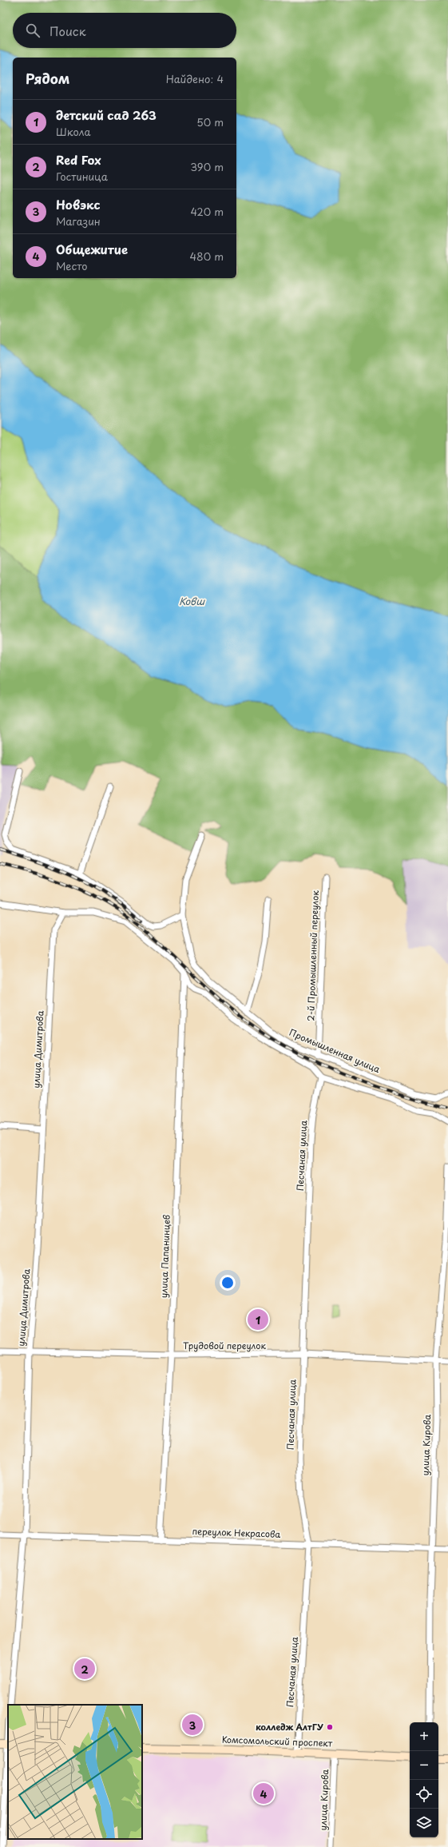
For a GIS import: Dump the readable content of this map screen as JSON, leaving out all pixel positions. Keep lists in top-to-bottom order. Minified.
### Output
{"streets":{"main road":["Комсомольский проспект"],"street":["2-й Промышленный переулок","улица Димитрова","Промышленная улица","Песчаная улица","улица Папанинцев","Трудовой переулок","улица Кирова","переулок Некрасова"]},"crossings":[["2-й Промышленный переулок","Промышленная улица"],["улица Димитрова","Трудовой переулок"],["улица Димитрова","переулок Некрасова"],["Песчаная улица","Трудовой переулок"],["Песчаная улица","переулок Некрасова"],["Песчаная улица","Комсомольский проспект"],["улица Папанинцев","Трудовой переулок"],["улица Папанинцев","переулок Некрасова"],["Трудовой переулок","улица Кирова"],["улица Кирова","переулок Некрасова"],["улица Кирова","Комсомольский проспект"]],"water":["Ковш"],"places":["колледж АлтГУ"],"page":{"search":"Поиск","heading":["Рядом","Найдено: 4"],"list":[{"mark":"1","name":"детский сад 263","note":"Школа","value":"50 m"},{"mark":"2","name":"Red Fox","note":"Гостиница","value":"390 m"},{"mark":"3","name":"Новэкс","note":"Магазин","value":"420 m"},{"mark":"4","name":"Общежитие","note":"Место","value":"480 m"}],"pins":["1","2","3","4"],"map_buttons":["+","−"]}}
